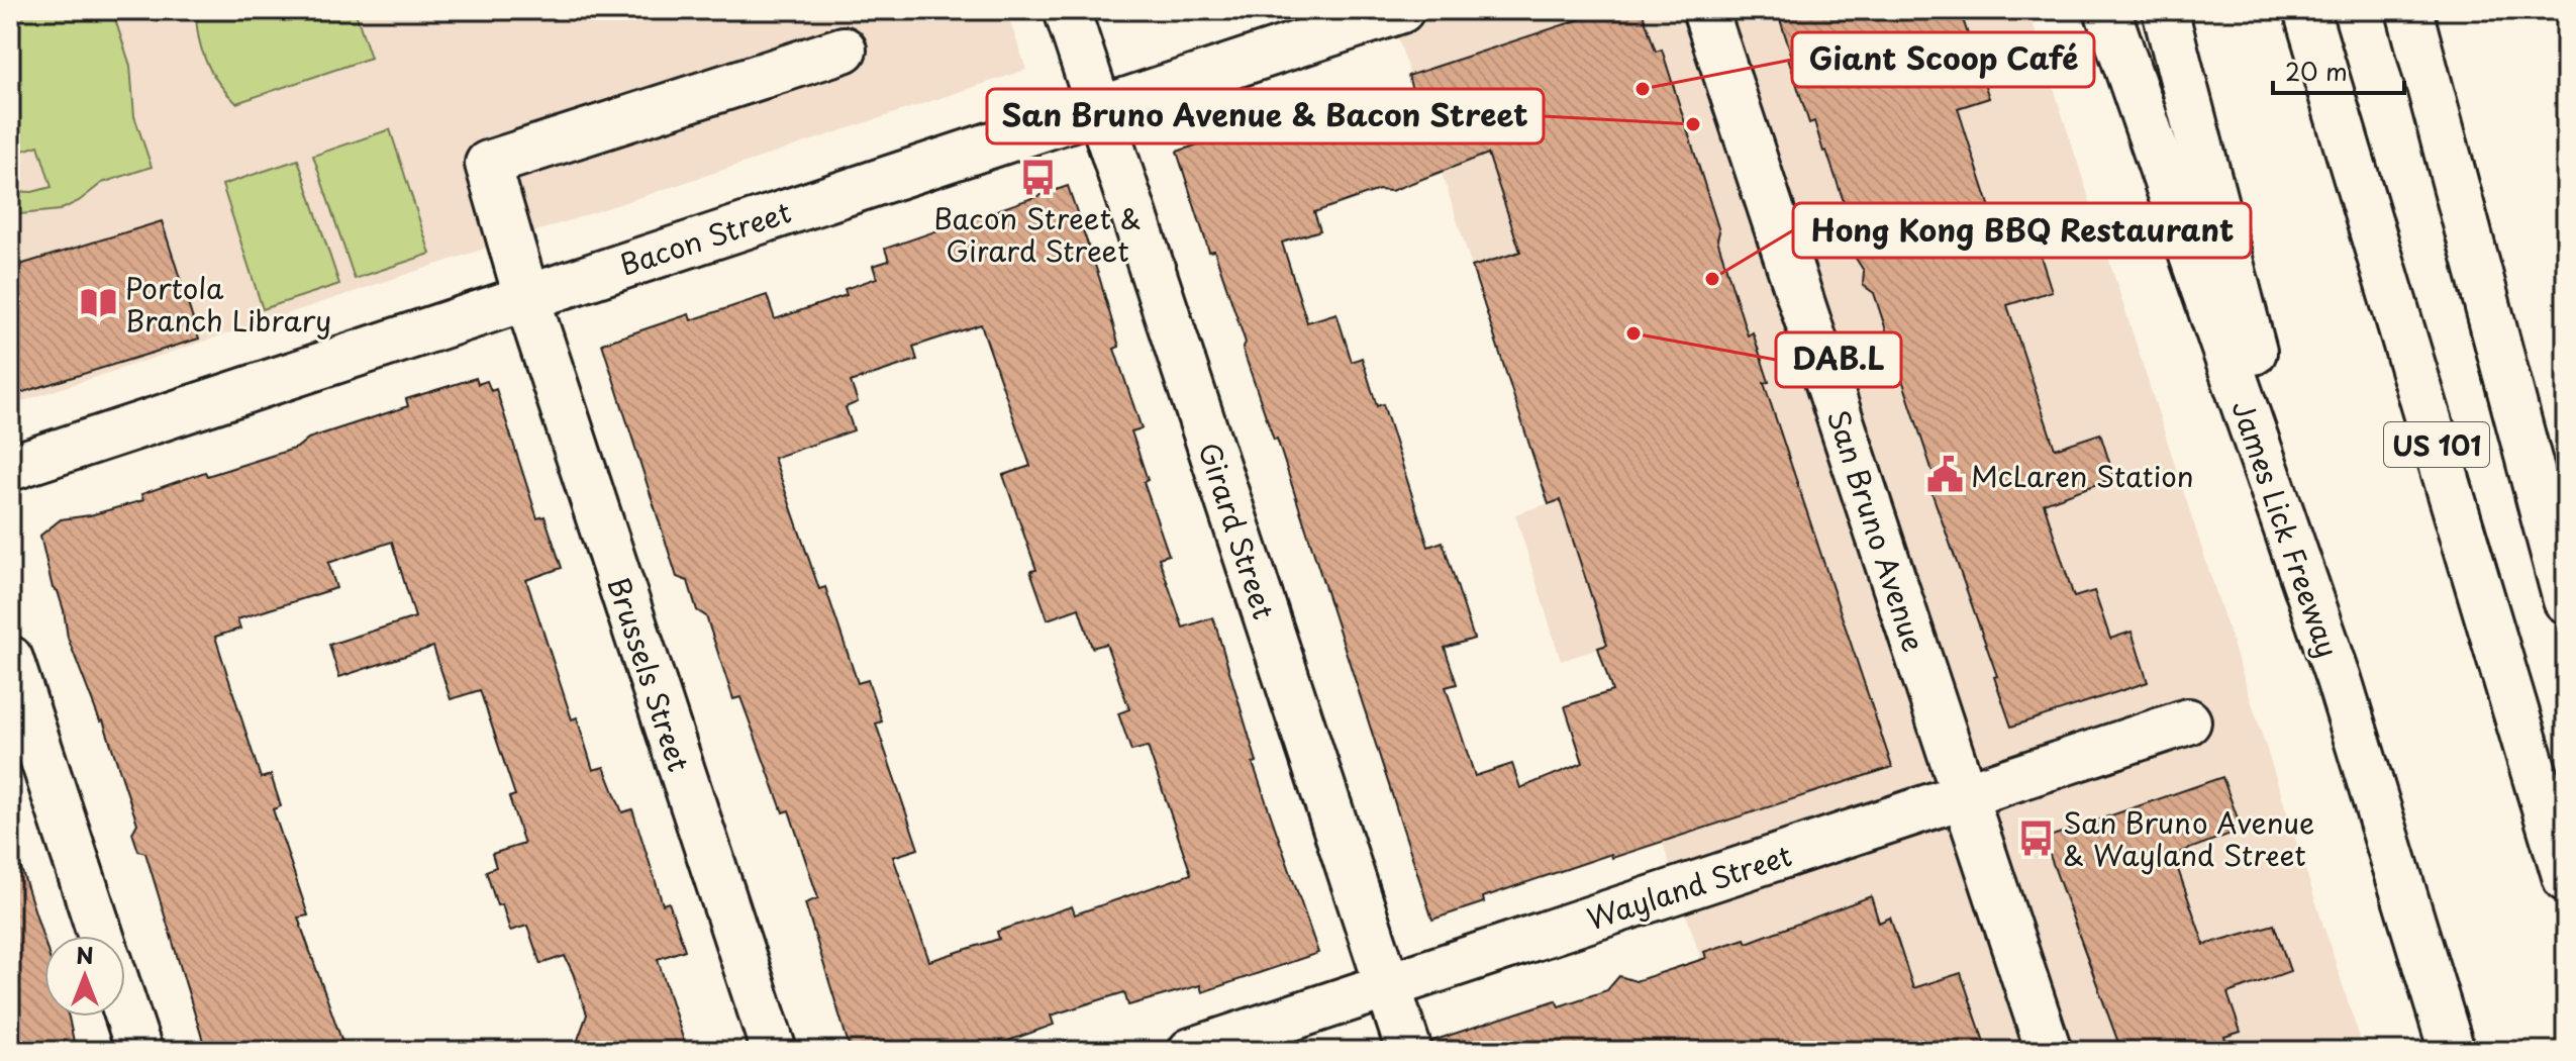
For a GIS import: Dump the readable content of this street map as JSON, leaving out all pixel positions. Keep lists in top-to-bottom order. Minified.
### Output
{"streets":{"main road":["Bacon Street","US 101","James Lick Freeway","Girard Street","San Bruno Avenue","Brussels Street","Wayland Street"]},"crossings":[["Bacon Street","Girard Street"],["Bacon Street","Brussels Street"],["Girard Street","Wayland Street"],["San Bruno Avenue","Wayland Street"]],"places":{"other":["Giant Scoop Café","San Bruno Avenue & Bacon Street","Hong Kong BBQ Restaurant","DAB.L"],"bus stop":["Bacon Street & Girard Street","San Bruno Avenue & Wayland Street"],"library":["Portola Branch Library"],"public building":["McLaren Station"]},"scale_bar":"20 m","north":"top"}
